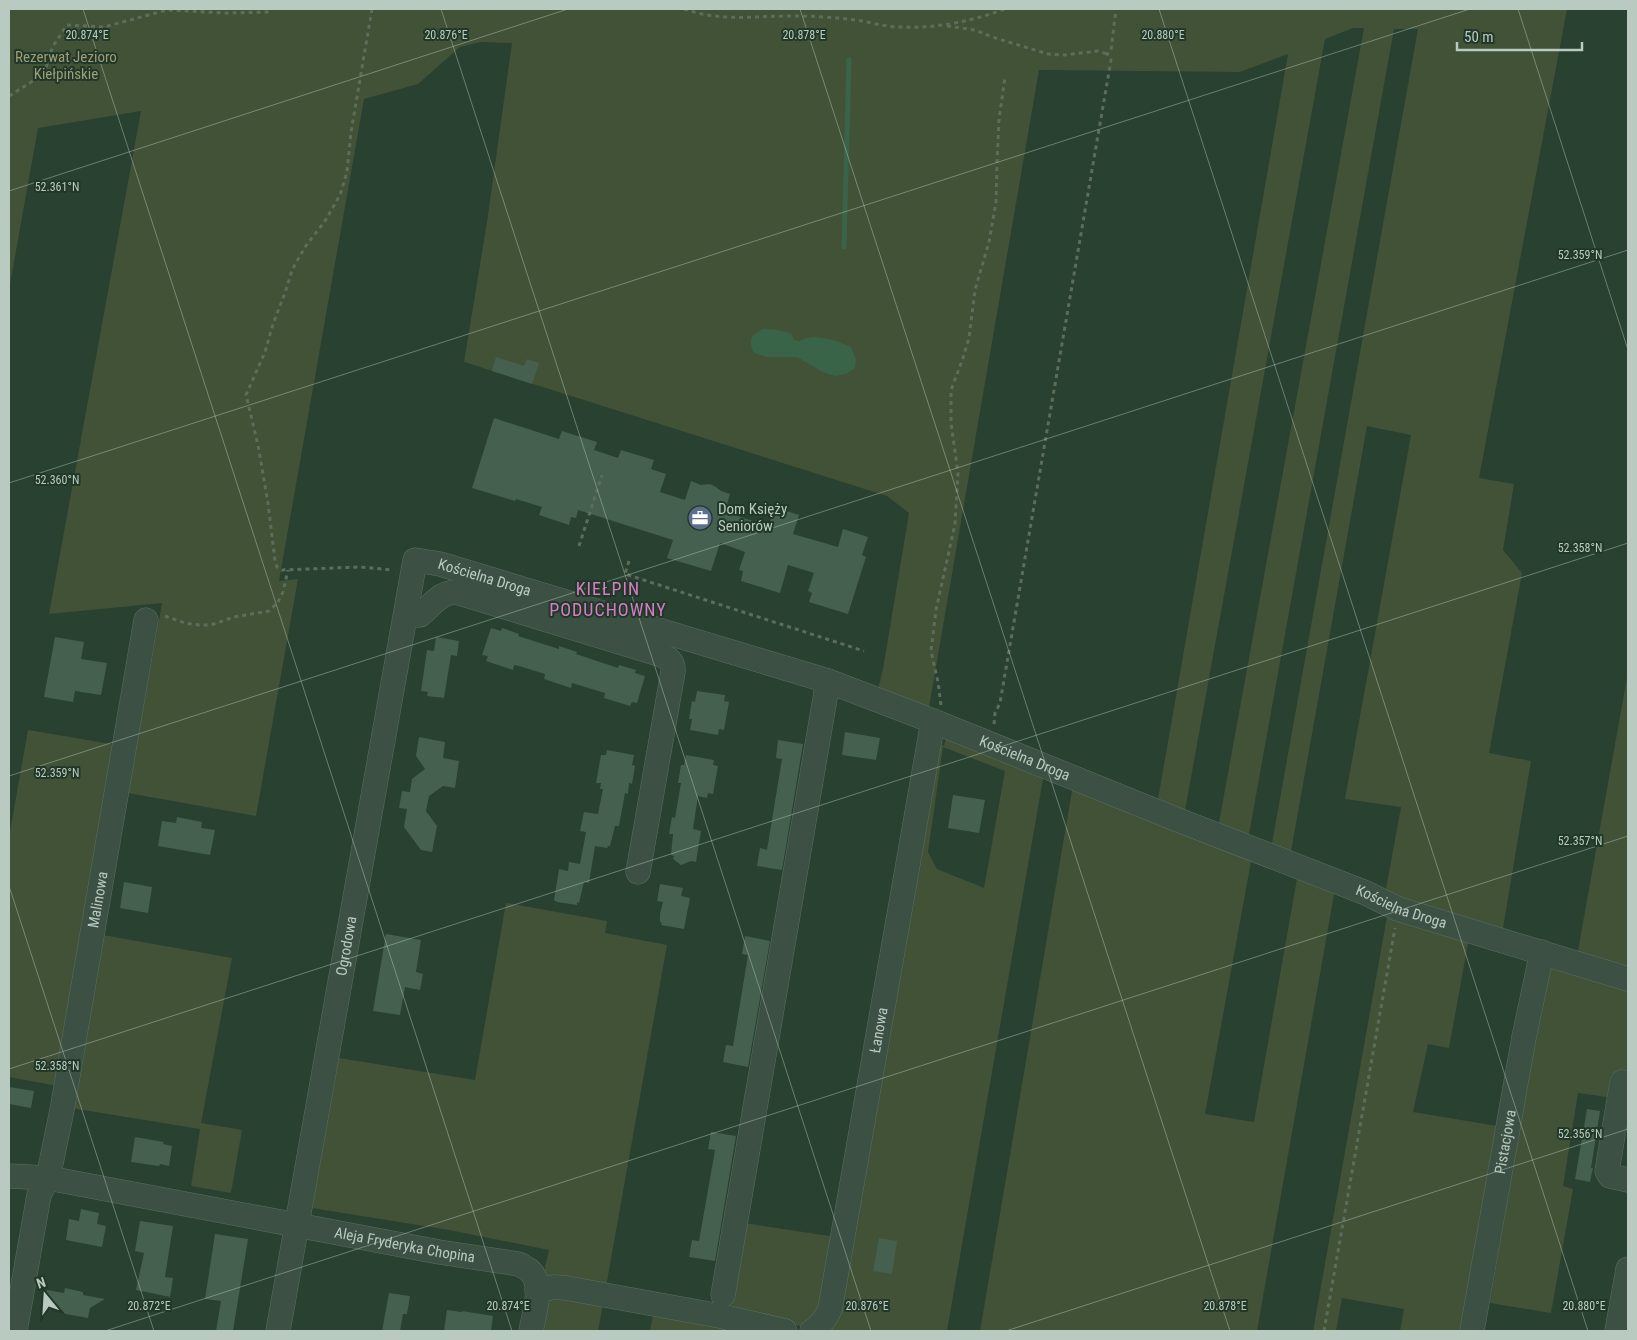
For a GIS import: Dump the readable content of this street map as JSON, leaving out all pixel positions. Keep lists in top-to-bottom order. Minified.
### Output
{"streets":{"street":["Kościelna Droga","Malinowa","Ogrodowa","Łanowa","Pistacjowa","Aleja Fryderyka Chopina"]},"crossings":[["Kościelna Droga","Ogrodowa"],["Kościelna Droga","Łanowa"],["Kościelna Droga","Pistacjowa"],["Malinowa","Aleja Fryderyka Chopina"],["Ogrodowa","Aleja Fryderyka Chopina"]],"districts":["KIEŁPIN PODUCHOWNY"],"parks":["Rezerwat Jezioro Kiełpińskie"],"places":{"office":["Dom Księży Seniorów"]},"scale_bar":"50 m","north":"top","coordinates":["20.874°E","20.876°E","20.878°E","20.880°E","52.361°N","52.359°N","52.360°N","52.358°N","52.357°N","52.356°N","20.872°E"]}
